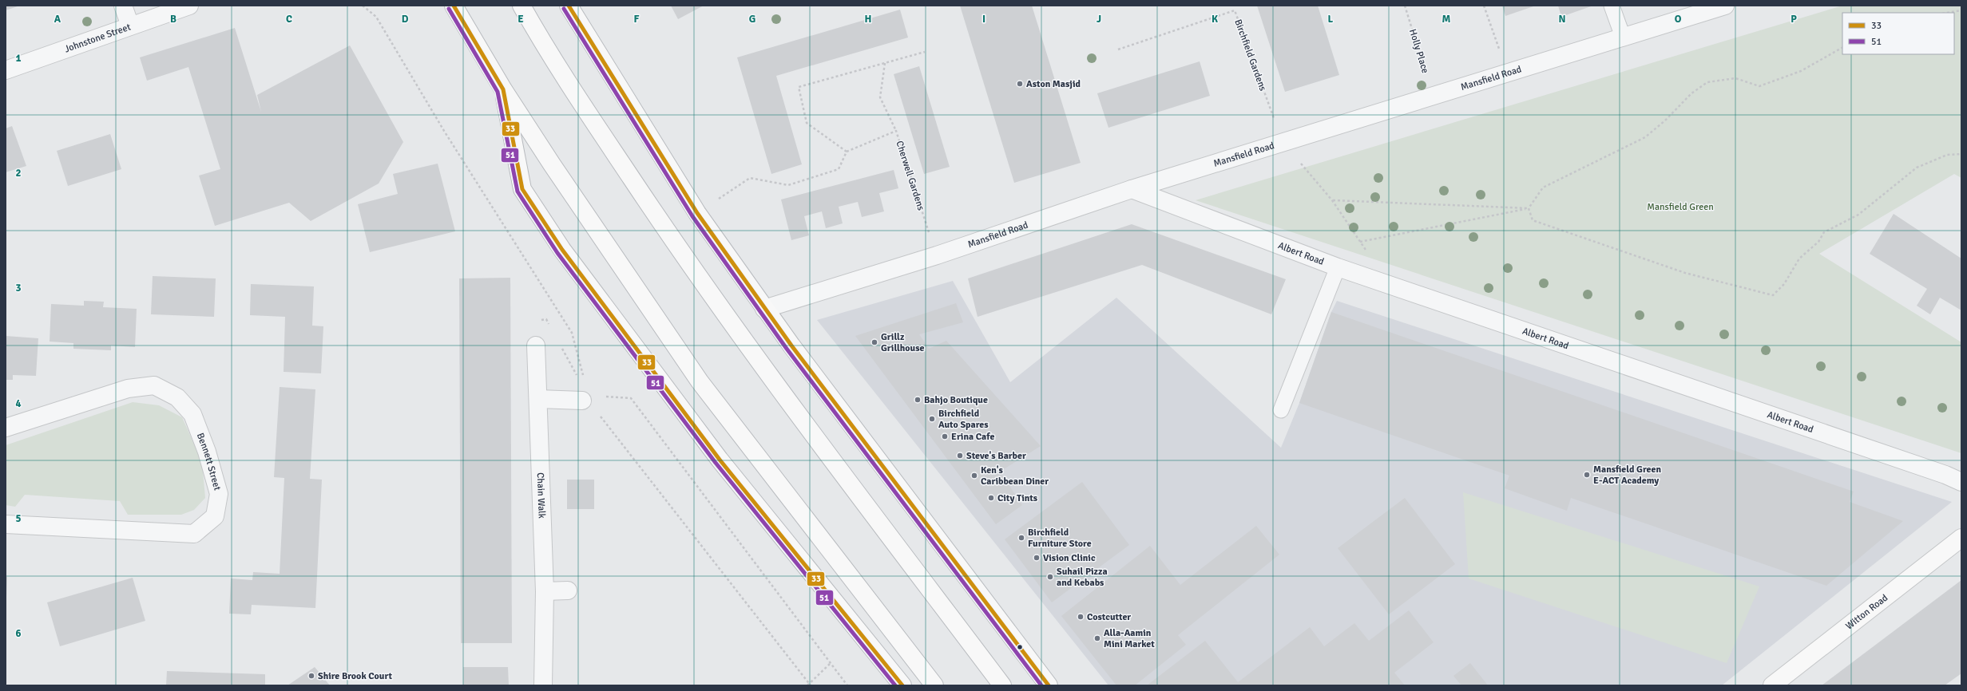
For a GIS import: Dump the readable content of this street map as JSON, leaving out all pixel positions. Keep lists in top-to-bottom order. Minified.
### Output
{"streets":{"main road":["Witton Road"],"street":["Johnstone Street","Mansfield Road","Albert Road","Bennett Street","Chain Walk"],"path":["Holly Place","Birchfield Gardens","Cherwell Gardens"]},"crossings":[["Holly Place","Mansfield Road"],["Birchfield Gardens","Mansfield Road"],["Mansfield Road","Cherwell Gardens"],["Mansfield Road","Albert Road"]],"parks":["Mansfield Green"],"places":["Aston Masjid","Grillz Grillhouse","Bahjo Boutique","Birchfield Auto Spares","Erina Cafe","Steve's Barber","Mansfield Green E-ACT Academy","Ken's Caribbean Diner","City Tints","Birchfield Furniture Store","Vision Clinic","Suhail Pizza and Kebabs","Costcutter","Alla-Aamin Mini Market","Shire Brook Court"],"lines":["transit line 33","transit line 51"],"legend":["33","51"],"grid":{"columns":["A","B","C","D","E","F","G","H","I","J","K","L","M","N","O","P"],"rows":["1","2","3","4","5","6"]}}
